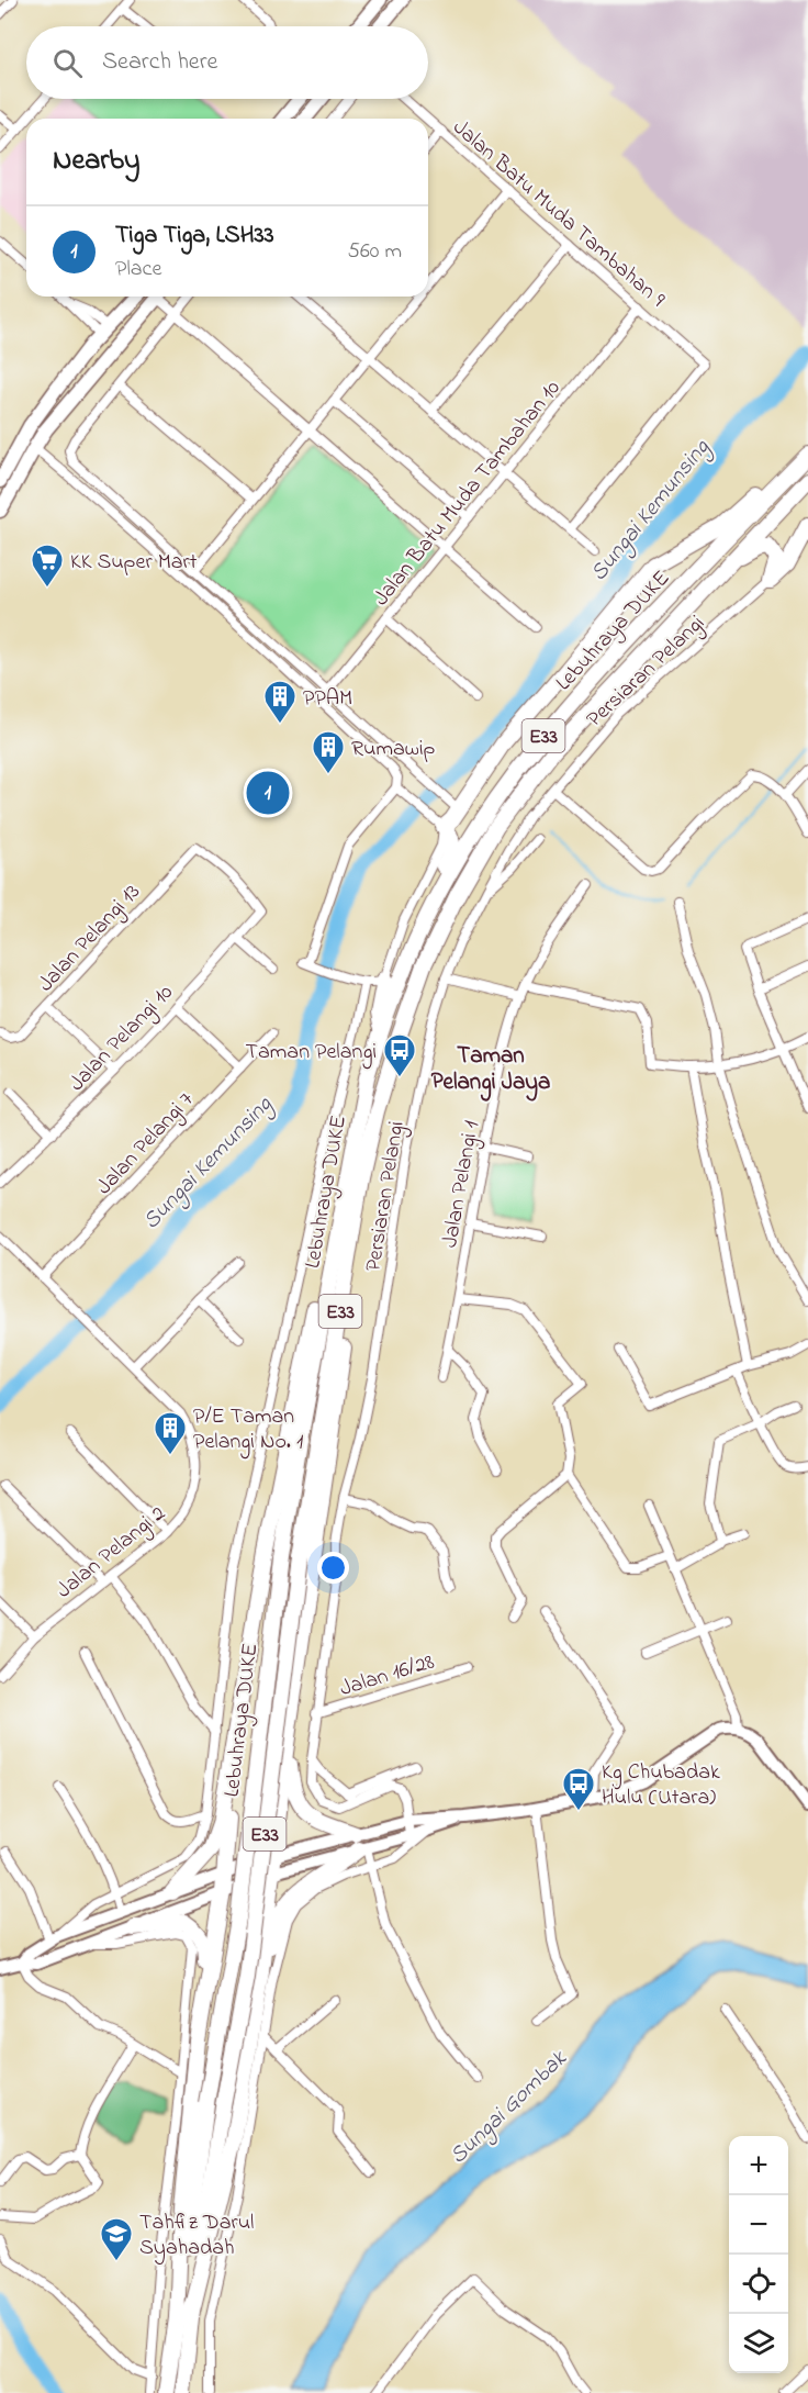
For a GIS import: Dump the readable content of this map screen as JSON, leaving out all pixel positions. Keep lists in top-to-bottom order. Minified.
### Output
{"streets":{"highway":["Lebuhraya DUKE","E33"],"street":["Jalan Batu Muda Tambahan 9","Jalan Batu Muda Tambahan 10","Persiaran Pelangi","Jalan Pelangi 13","Jalan Pelangi 10","Jalan Pelangi 7","Jalan Pelangi 1","Jalan Pelangi 2","Jalan 16/28"]},"crossings":[["Jalan Batu Muda Tambahan 9","Jalan Batu Muda Tambahan 10"],["Persiaran Pelangi","Jalan 16/28"],["Jalan Pelangi 13","Jalan Pelangi 10"],["Jalan Pelangi 7","Jalan Pelangi 2"]],"districts":["Taman Pelangi Jaya"],"water":["Sungai Kemunsing","Sungai Gombak"],"places":{"supermarket":["KK Super Mart"],"building":["PPAM","Rumawip","P/E Taman Pelangi No. 1"],"bus stop":["Taman Pelangi","Kg Chubadak Hulu (Utara)"],"school or university":["Tahfiz Darul Syahadah"]},"page":{"search":"Search here","heading":"Nearby","list":[{"mark":"1","name":"Tiga Tiga, LSH33","note":"Place","value":"560 m"}],"pins":"1","map_buttons":["+","−"]}}
